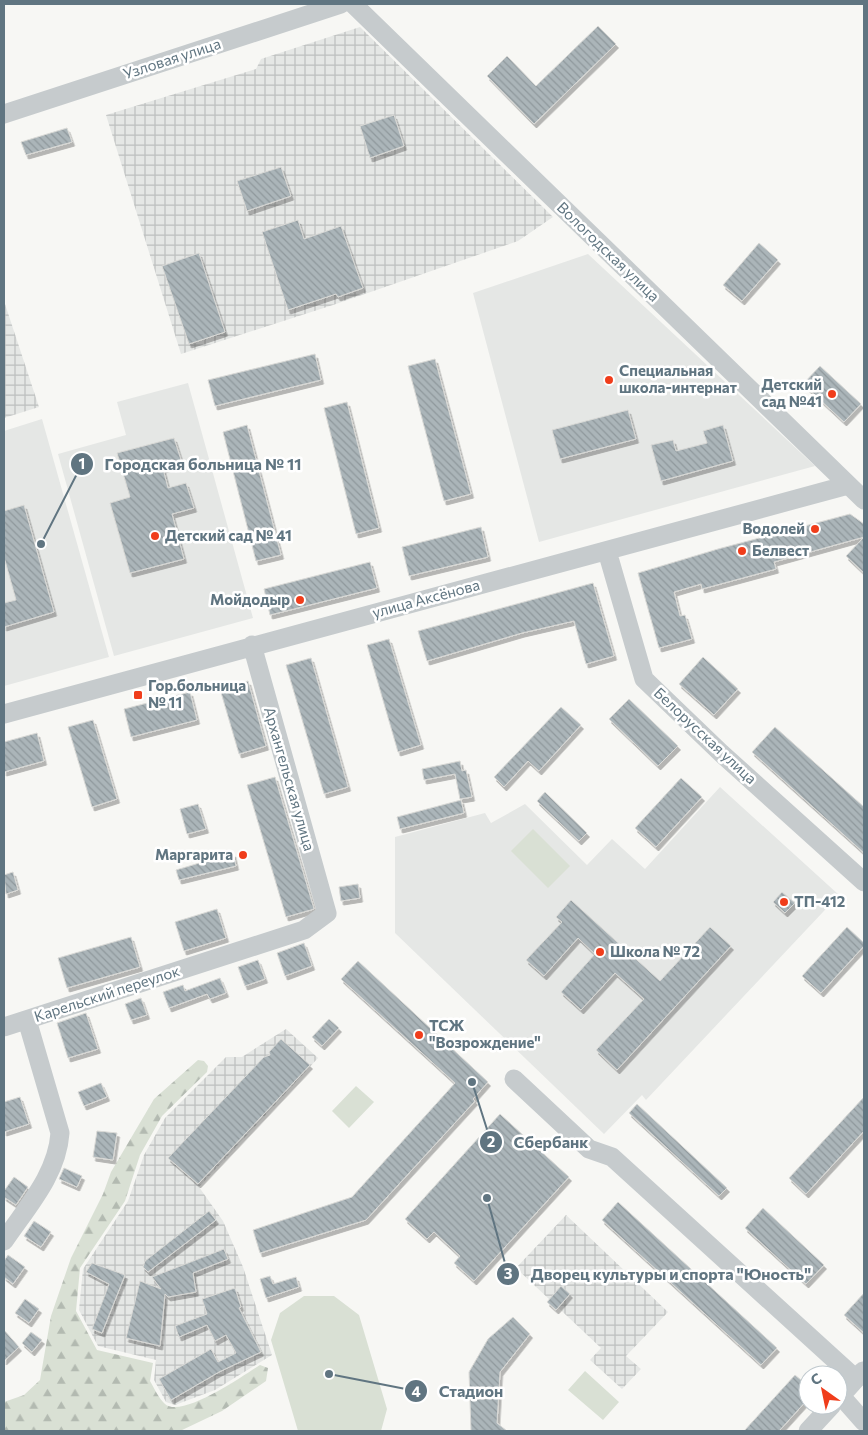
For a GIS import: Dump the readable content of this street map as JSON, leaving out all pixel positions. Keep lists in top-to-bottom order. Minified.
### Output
{"streets":{"street":["Узловая улица","Вологодская улица","улица Аксёнова","Белорусская улица","Архангельская улица","Карельский переулок"]},"crossings":[["Вологодская улица","улица Аксёнова"],["улица Аксёнова","Белорусская улица"],["улица Аксёнова","Архангельская улица"],["Архангельская улица","Карельский переулок"]],"places":{"other":["Специальная школа-интернат","Детский сад №41","Водолей","Детский сад № 41","Городская больница № 11","Белвест","Мойдодыр","Маргарита","ТП-412","Школа № 72","ТСЖ \"Возрождение\"","Сбербанк","Дворец культуры и спорта \"Юность\"","Стадион"],"transit":["Гор.больница № 11"]},"north":"top left"}
